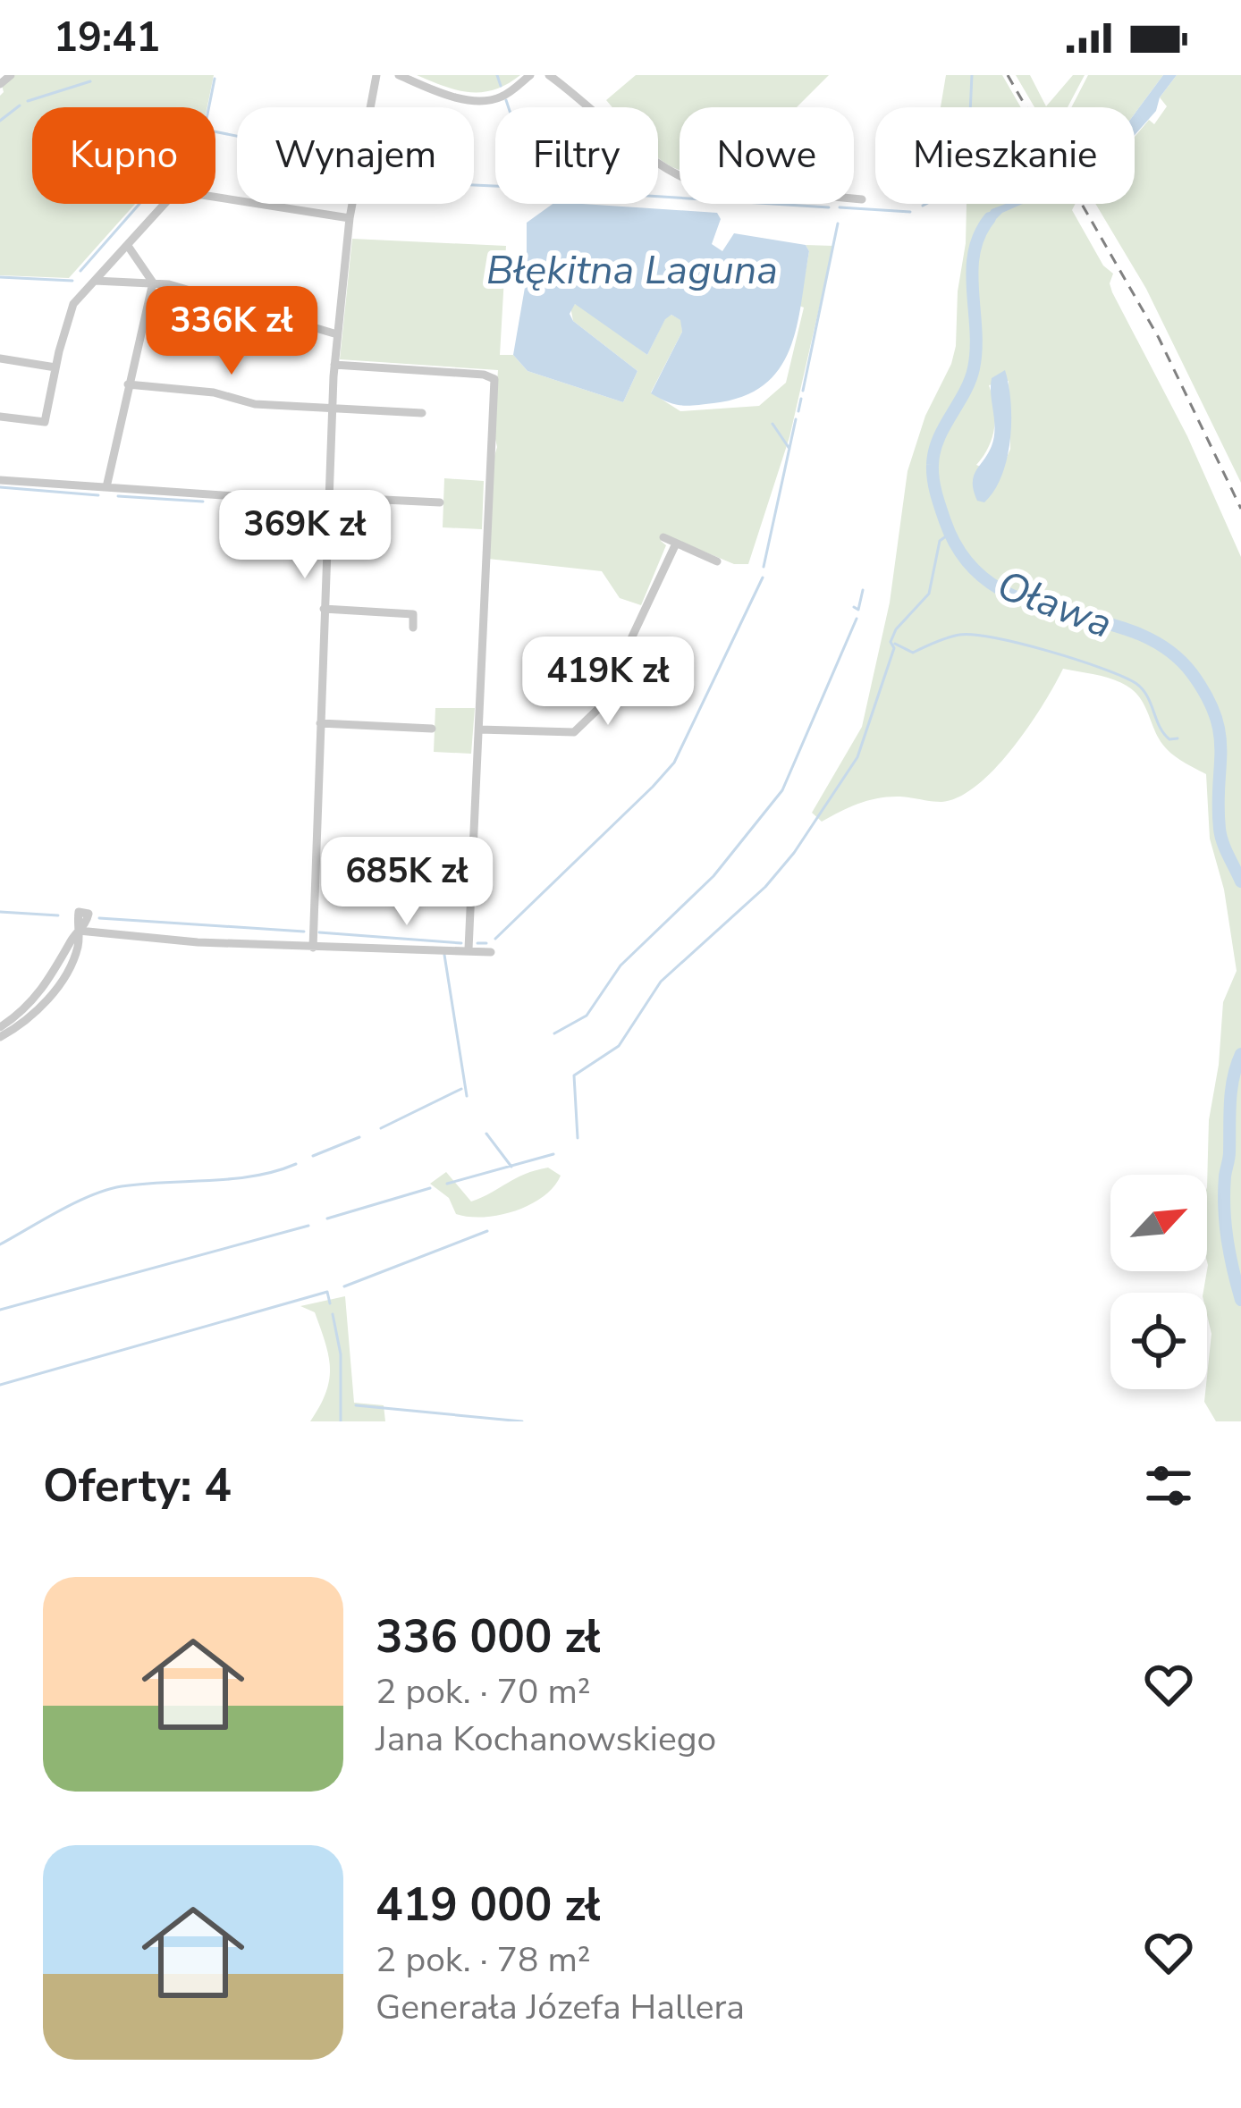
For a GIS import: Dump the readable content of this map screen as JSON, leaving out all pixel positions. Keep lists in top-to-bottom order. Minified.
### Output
{"water":["Błękitna Laguna","Oława"],"north":"top right","page":{"status":"19:41","chip":["Kupno","Wynajem","Filtry","Nowe","Mieszkanie"],"price":["336K zł","369K zł","419K zł","685K zł"],"heading":"Oferty: 4","list":[{"name":"336 000 zł","note":"2 pok. · 70 m² · Jana Kochanowskiego"},{"name":"419 000 zł","note":"2 pok. · 78 m² · Generała Józefa Hallera"}]}}
